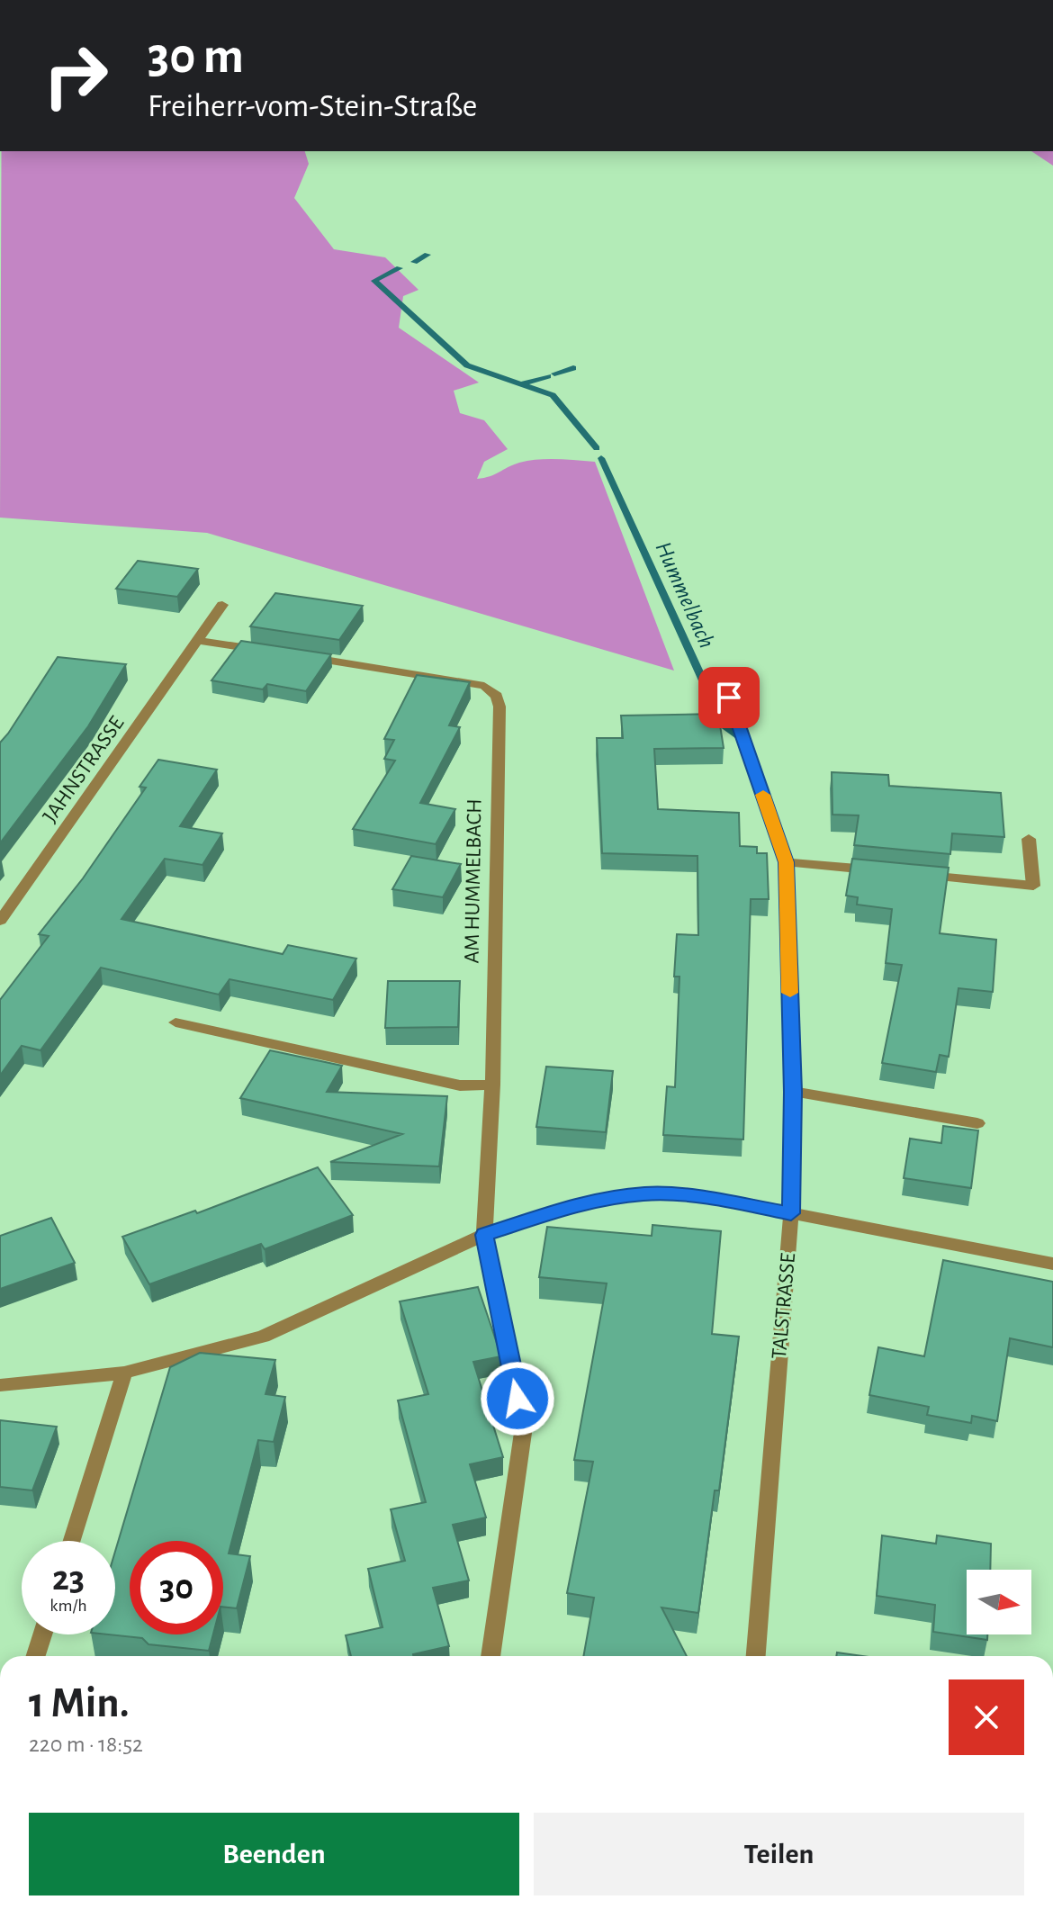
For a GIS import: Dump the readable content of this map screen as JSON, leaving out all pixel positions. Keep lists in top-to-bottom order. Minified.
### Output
{"streets":{"street":["JAHNSTRASSE","AM HUMMELBACH","TALSTRASSE"]},"water":["Hummelbach"],"north":"right","page":{"turn":["30 m","Freiherr-vom-Stein-Straße"],"speed":"23 km/h","limit":"30","heading":["1 Min.","220 m · 18:52"],"buttons":["Beenden","Teilen"]}}
